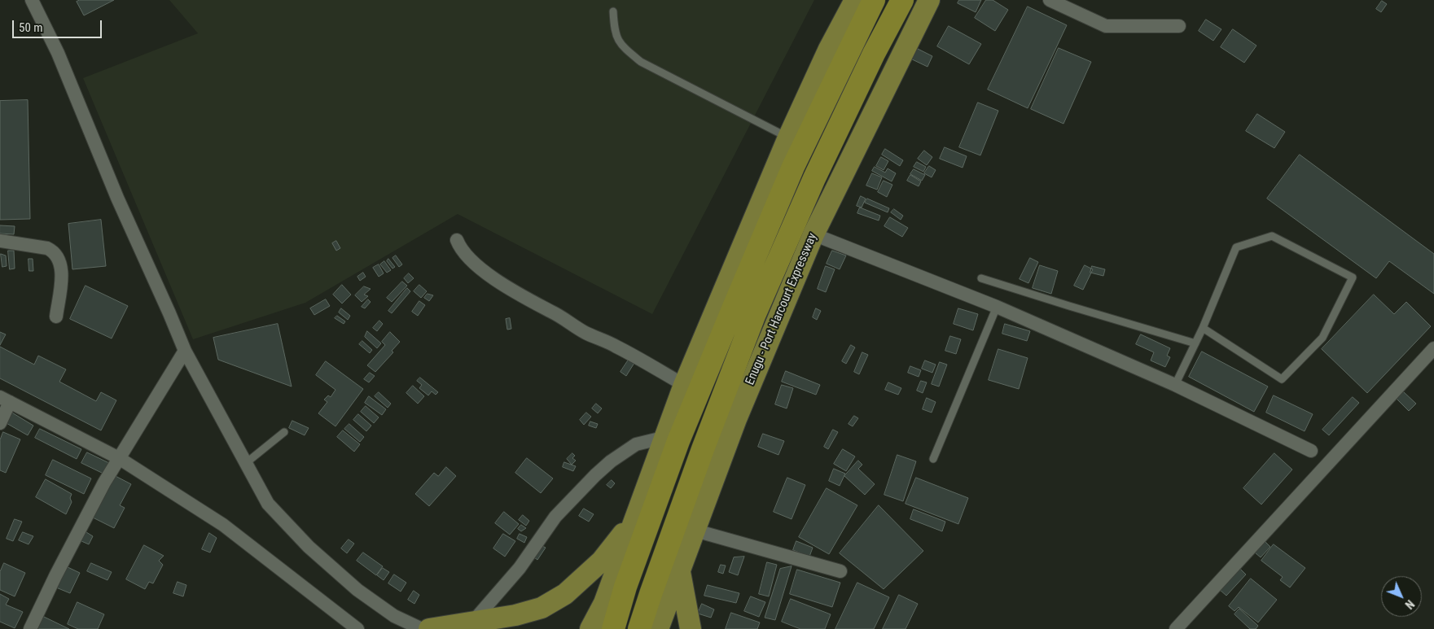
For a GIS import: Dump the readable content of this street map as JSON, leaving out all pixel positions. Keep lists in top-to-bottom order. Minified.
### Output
{"streets":{"highway":["Enugu - Port Harcourt Expressway"]},"scale_bar":"50 m","north":"bottom right"}
